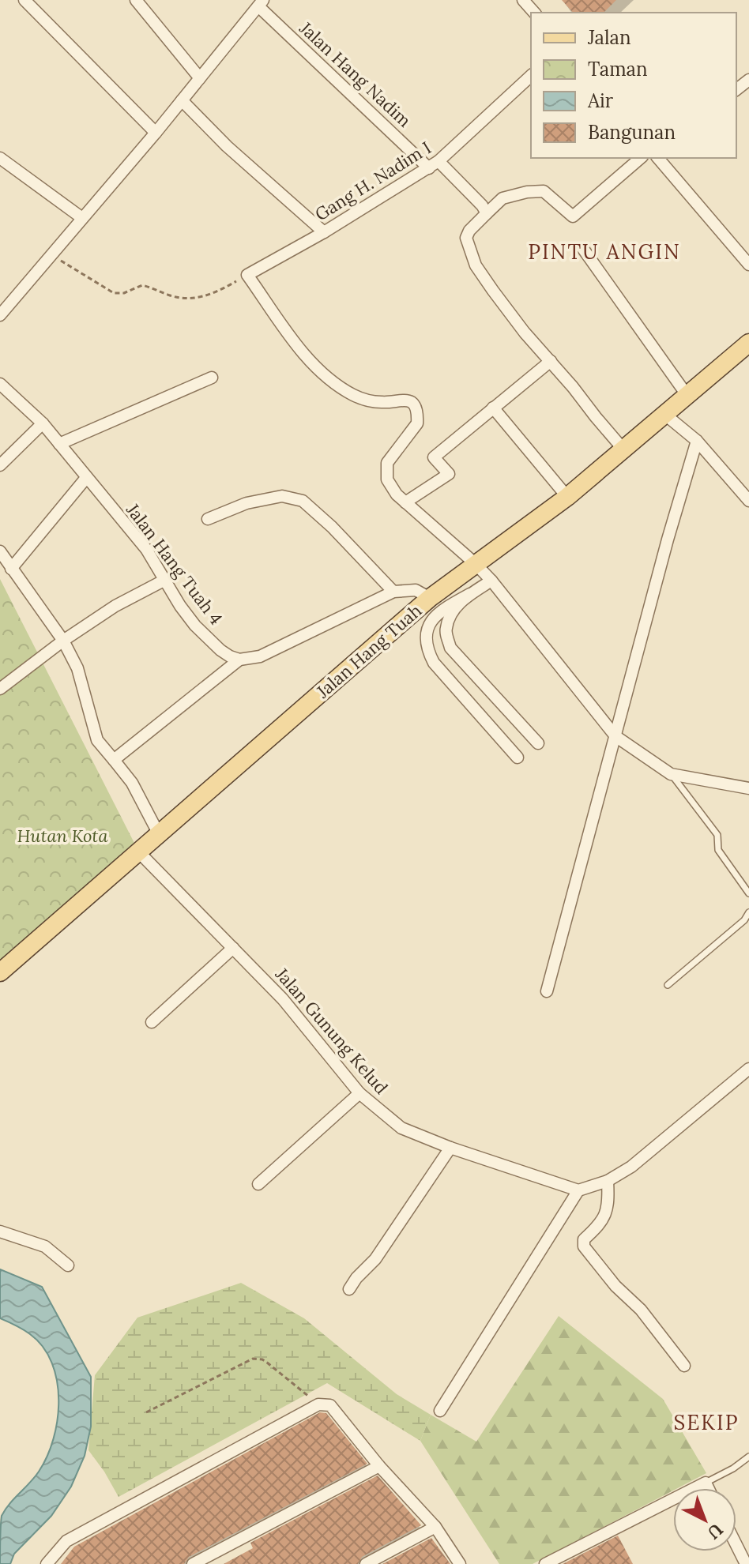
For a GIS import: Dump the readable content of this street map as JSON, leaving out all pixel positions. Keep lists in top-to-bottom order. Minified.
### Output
{"streets":{"main road":["Jalan Hang Tuah"],"street":["Jalan Hang Nadim","Gang H. Nadim I","Jalan Hang Tuah 4","Jalan Gunung Kelud"]},"crossings":[["Jalan Hang Nadim","Gang H. Nadim I"],["Jalan Hang Tuah","Jalan Gunung Kelud"]],"districts":["PINTU ANGIN","SEKIP"],"parks":["Hutan Kota"],"legend":["Jalan","Taman","Air","Bangunan"],"north":"bottom right"}
